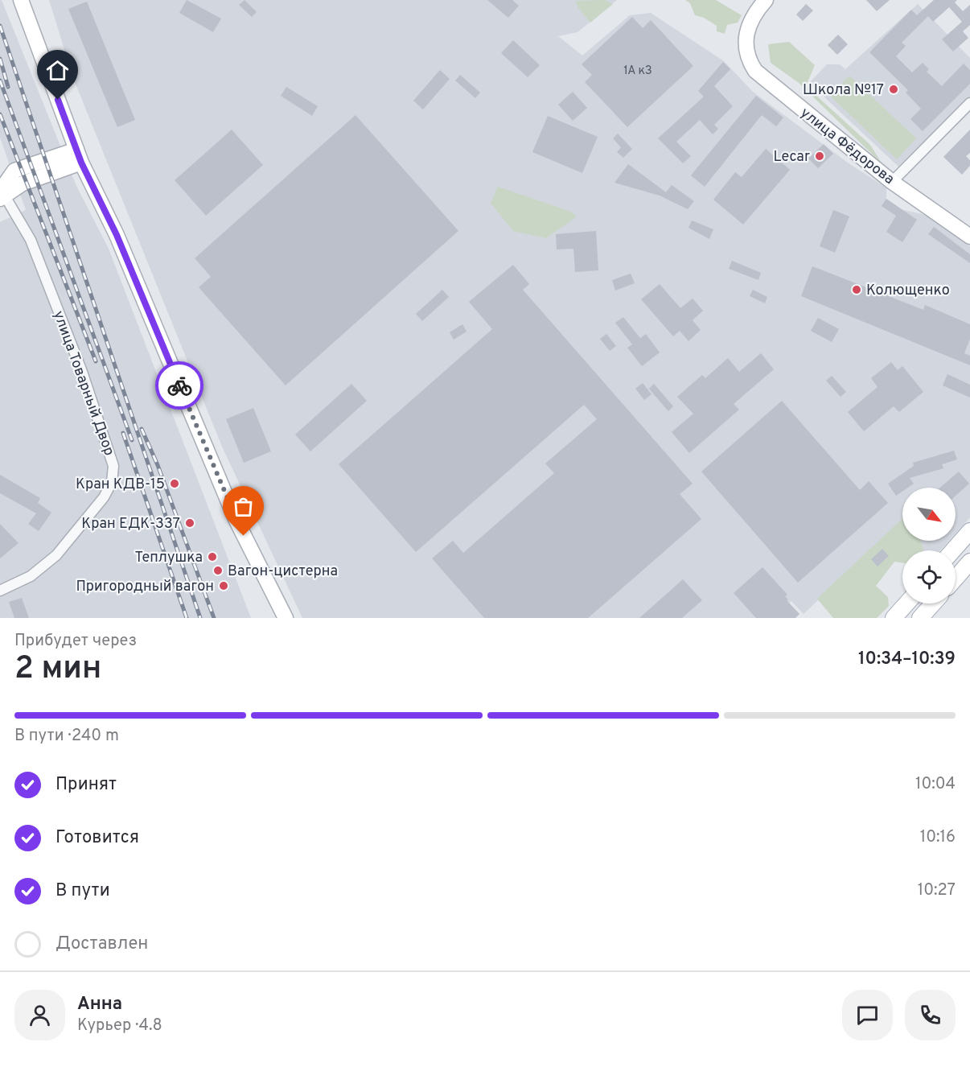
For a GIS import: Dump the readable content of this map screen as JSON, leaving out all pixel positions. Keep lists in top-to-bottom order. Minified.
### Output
{"streets":{"main road":["улица Фёдорова"],"street":["улица Товарный Двор"]},"places":["Школа №17","Lecar","Колющенко","Кран КДВ-15","Кран ЕДК-337","Теплушка","Вагон-цистерна","Пригородный вагон"],"house_numbers":["1А к3"],"north":"bottom right","page":{"heading":["2 мин","Прибудет через","10:34–10:39"],"panel":["Анна","Курьер · 4.8"],"bar":"В пути · 240 m","list":[["Принят","10:04"],["Готовится","10:16"],["В пути","10:27"],"Доставлен"]}}
